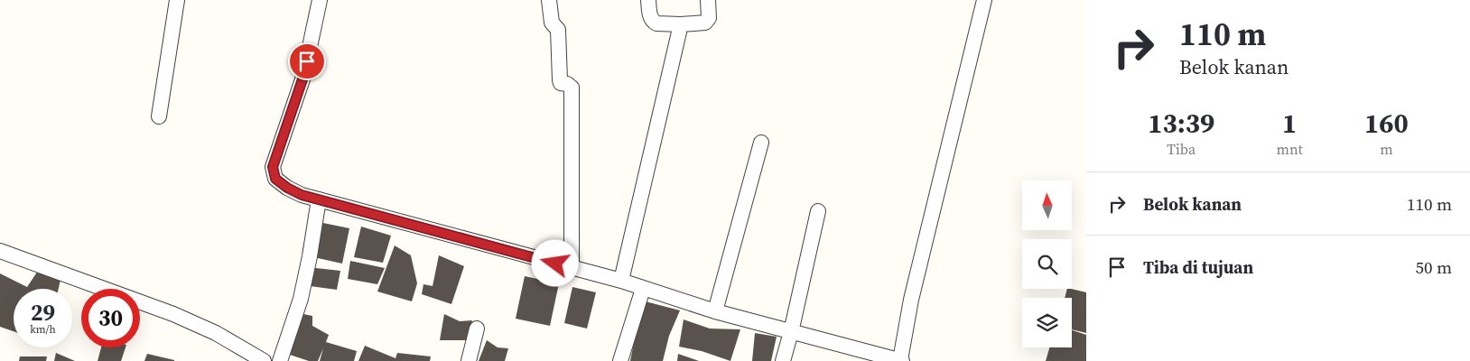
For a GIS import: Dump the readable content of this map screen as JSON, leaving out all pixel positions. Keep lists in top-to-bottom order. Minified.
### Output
{"north":"top","page":{"turn":["110 m","Belok kanan"],"eta":["13:39","Tiba","1","mnt","160","m"],"list":[{"name":"Belok kanan","value":"110 m"},{"name":"Tiba di tujuan","value":"50 m"}],"speed":"29 km/h","limit":"30"}}
